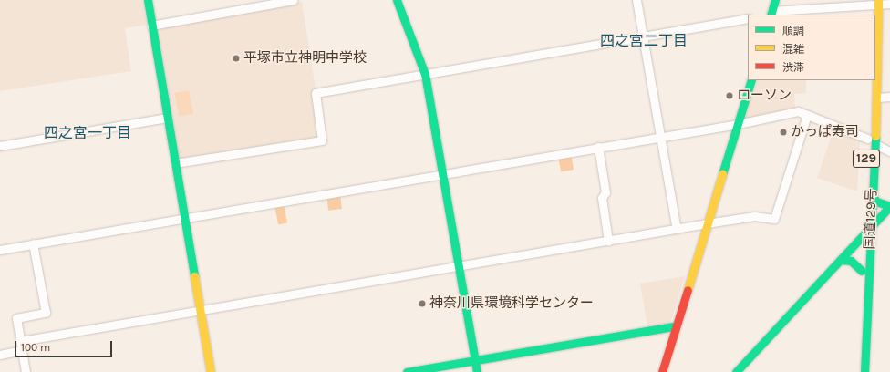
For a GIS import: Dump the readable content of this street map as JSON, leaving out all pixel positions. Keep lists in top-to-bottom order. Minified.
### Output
{"streets":{"main road":["129","国道129号"]},"districts":["四之宮二丁目","四之宮一丁目"],"places":["平塚市立神明中学校","ローソン","かっぱ寿司","神奈川県環境科学センター"],"legend":["順調","混雑","渋滞"],"scale_bar":"100 m"}
